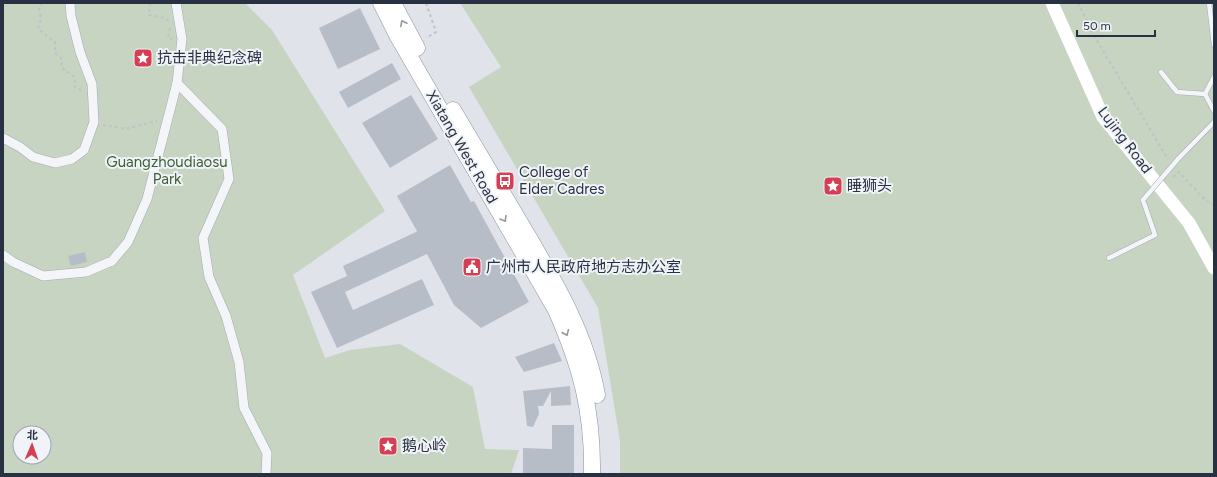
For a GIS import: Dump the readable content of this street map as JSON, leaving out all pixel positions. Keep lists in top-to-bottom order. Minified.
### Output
{"streets":{"highway":["Xiatang West Road"],"street":["Lujing Road"]},"parks":["Guangzhoudiaosu Park"],"places":{"place":["抗击非典纪念碑","睡狮头","鹅心岭"],"bus stop":["College of Elder Cadres"],"public building":["广州市人民政府地方志办公室"]},"scale_bar":"50 m","north":"top"}
